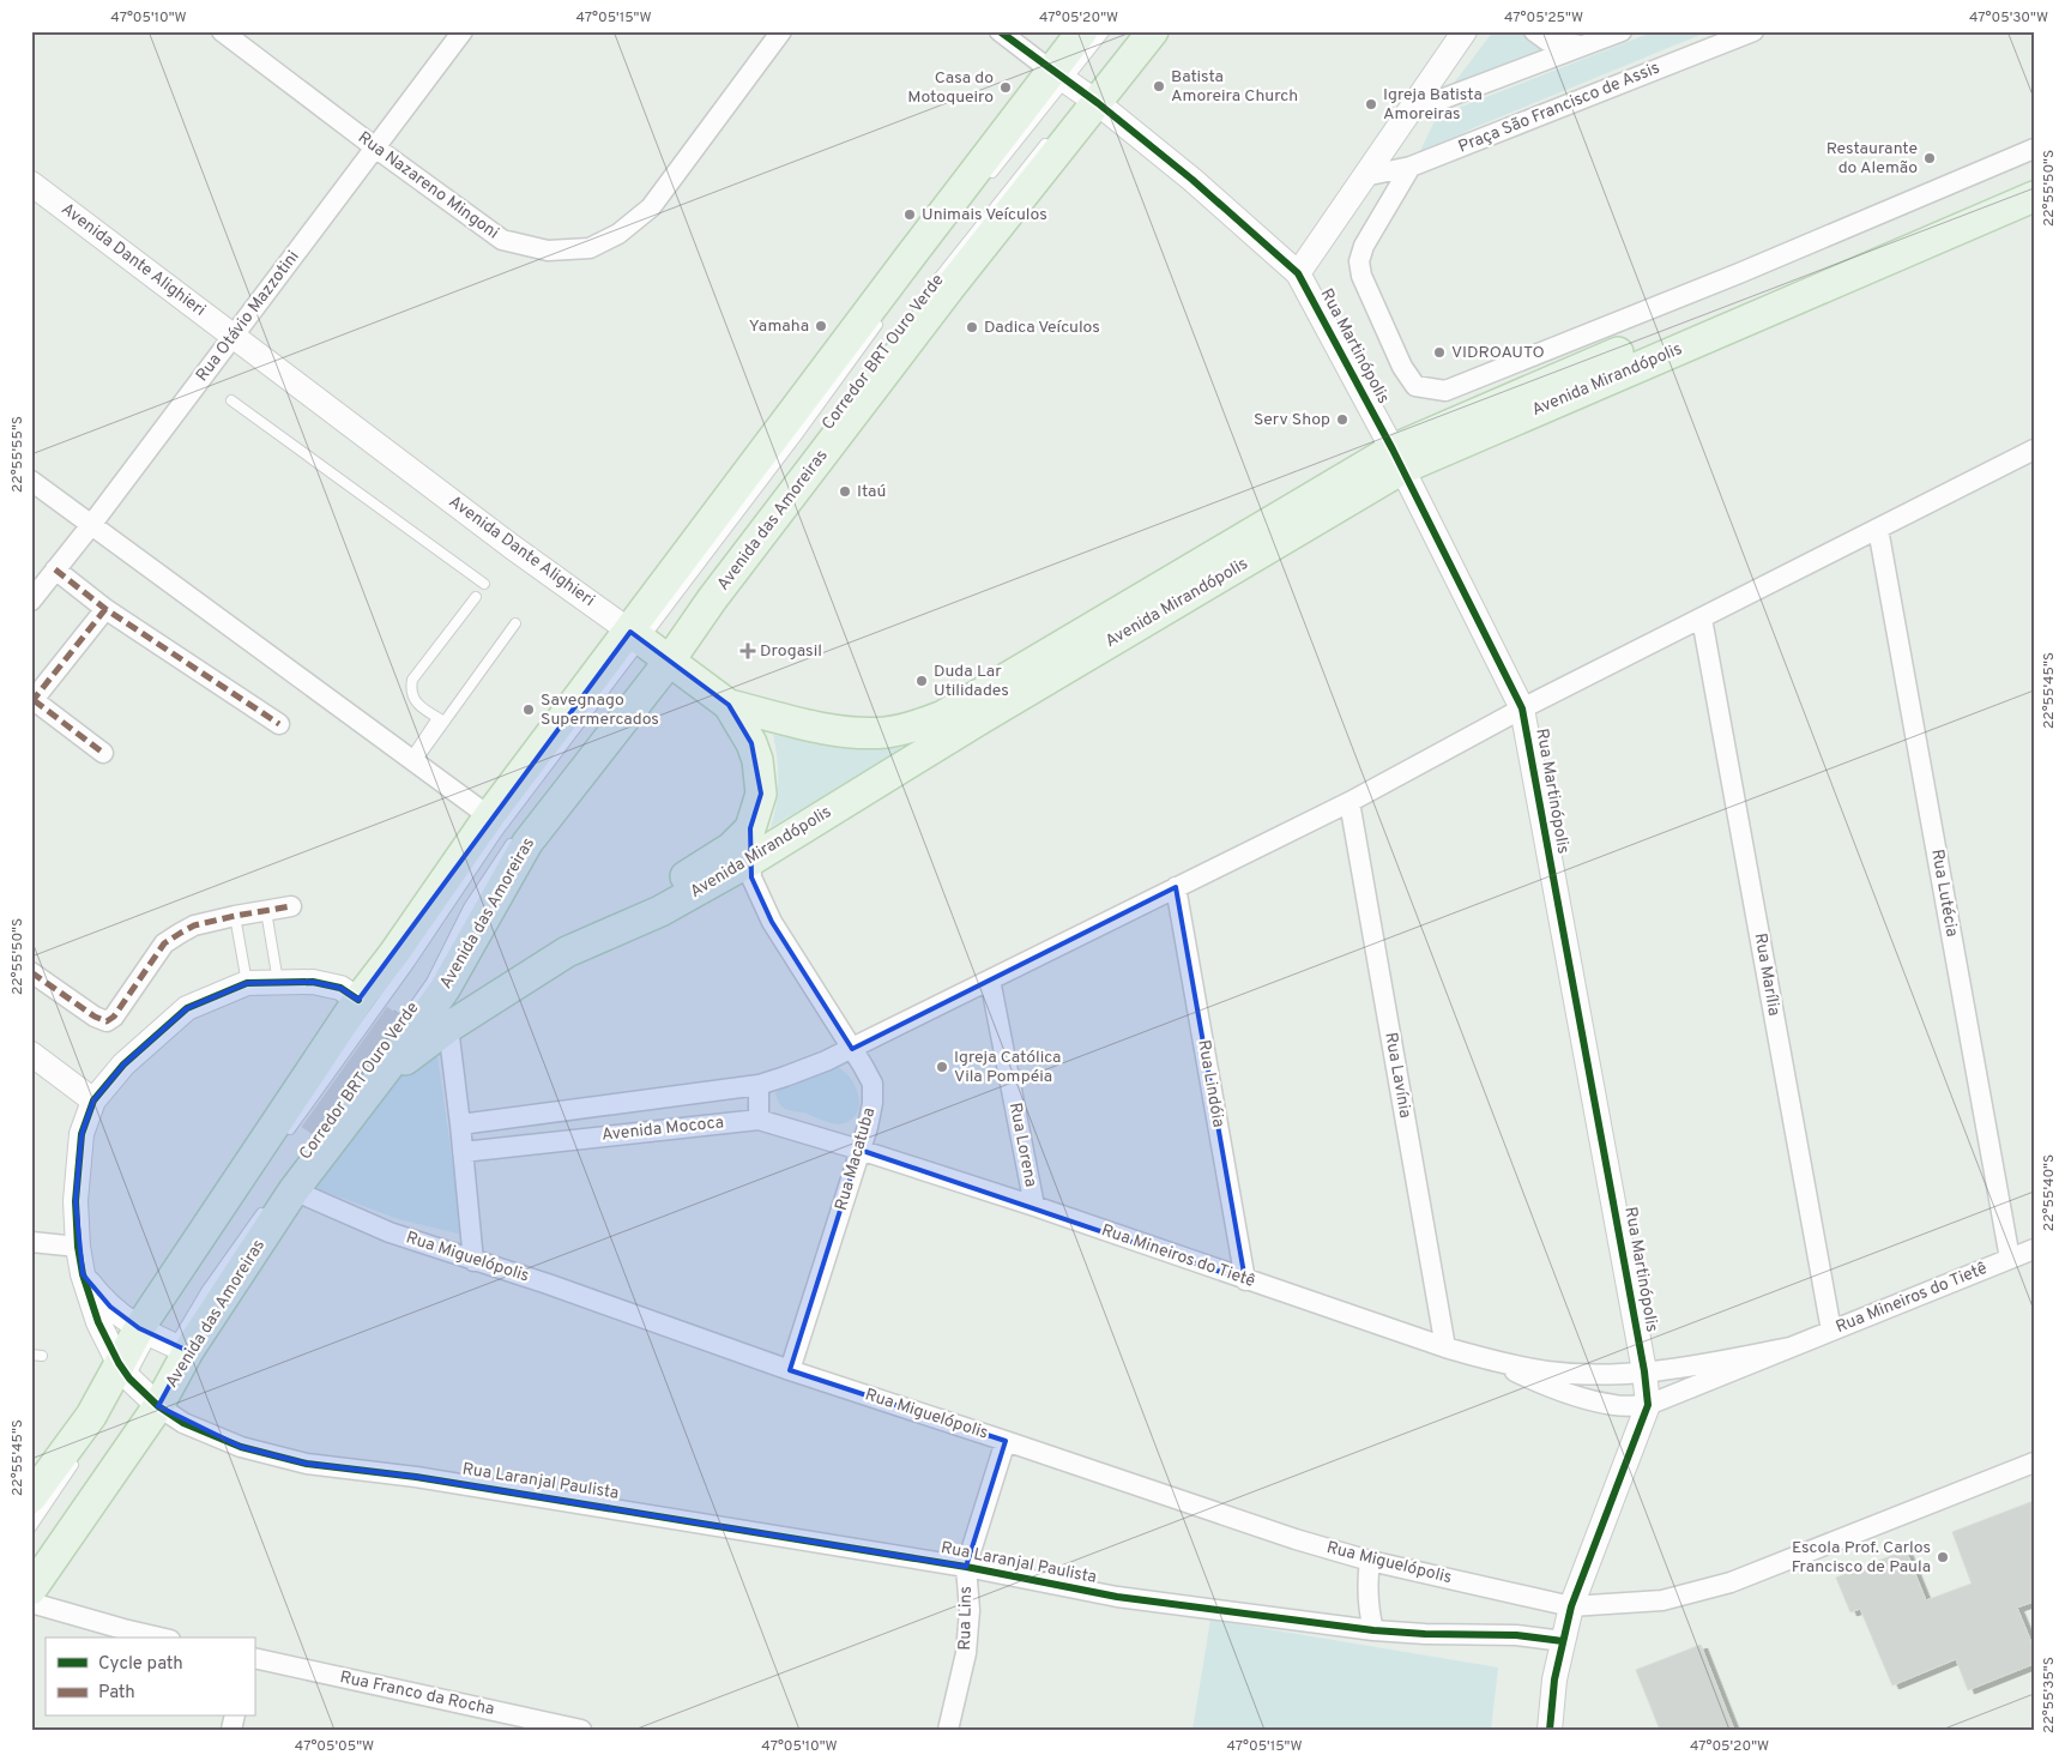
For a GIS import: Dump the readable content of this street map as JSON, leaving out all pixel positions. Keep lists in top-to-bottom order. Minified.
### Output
{"streets":{"main road":["Avenida Dante Alighieri","Avenida Mirandópolis","Avenida das Amoreiras"],"street":["Praça São Francisco de Assis","Rua Nazareno Mingoni","Rua Otávio Mazzotini","Rua Martinópolis","Rua Lutécia","Rua Marília","Rua Lavínia","Rua Lindóia","Avenida Mococa","Rua Lorena","Rua Macatuba","Rua Mineiros do Tietê","Rua Miguelópolis","Rua Laranjal Paulista","Rua Lins","Rua Franco da Rocha"],"lane":["Corredor BRT Ouro Verde"]},"crossings":[["Rua Nazareno Mingoni","Rua Otávio Mazzotini"],["Avenida Dante Alighieri","Rua Otávio Mazzotini"],["Avenida Dante Alighieri","Corredor BRT Ouro Verde"],["Avenida Dante Alighieri","Avenida Mirandópolis"],["Avenida Dante Alighieri","Avenida das Amoreiras"],["Avenida Dante Alighieri","Rua Macatuba"],["Rua Martinópolis","Avenida Mirandópolis"],["Rua Martinópolis","Avenida das Amoreiras"],["Rua Martinópolis","Avenida Mococa"],["Rua Martinópolis","Rua Mineiros do Tietê"],["Rua Martinópolis","Rua Miguelópolis"],["Rua Martinópolis","Rua Laranjal Paulista"],["Corredor BRT Ouro Verde","Avenida das Amoreiras"],["Avenida Mirandópolis","Avenida das Amoreiras"],["Avenida Mirandópolis","Rua Macatuba"],["Avenida das Amoreiras","Rua Miguelópolis"],["Avenida das Amoreiras","Rua Laranjal Paulista"],["Rua Lutécia","Avenida Mococa"],["Rua Lutécia","Rua Mineiros do Tietê"],["Rua Marília","Avenida Mococa"],["Rua Marília","Rua Mineiros do Tietê"],["Rua Lavínia","Avenida Mococa"],["Rua Lavínia","Rua Mineiros do Tietê"],["Rua Lindóia","Avenida Mococa"],["Rua Lindóia","Rua Mineiros do Tietê"],["Avenida Mococa","Rua Lorena"],["Avenida Mococa","Rua Macatuba"],["Avenida Mococa","Rua Mineiros do Tietê"],["Rua Lorena","Rua Mineiros do Tietê"],["Rua Macatuba","Rua Mineiros do Tietê"],["Rua Macatuba","Rua Miguelópolis"],["Rua Miguelópolis","Rua Lins"],["Rua Laranjal Paulista","Rua Lins"]],"places":{"other":["Batista Amoreira Church","Casa do Motoqueiro","Igreja Batista Amoreiras","Restaurante do Alemão","Unimais Veículos","Yamaha","Dadica Veículos","VIDROAUTO","Serv Shop","Itaú","Duda Lar Utilidades","Savegnago Supermercados","Igreja Católica Vila Pompéia","Escola Prof. Carlos Francisco de Paula"],"health":["Drogasil"]},"legend":["Cycle path","Path"],"coordinates":["47°05'10\"W","47°05'15\"W","47°05'20\"W","47°05'25\"W","47°05'30\"W","22°55'50\"S","22°55'55\"S","22°55'45\"S","22°55'40\"S","22°55'35\"S","47°05'05\"W"]}
